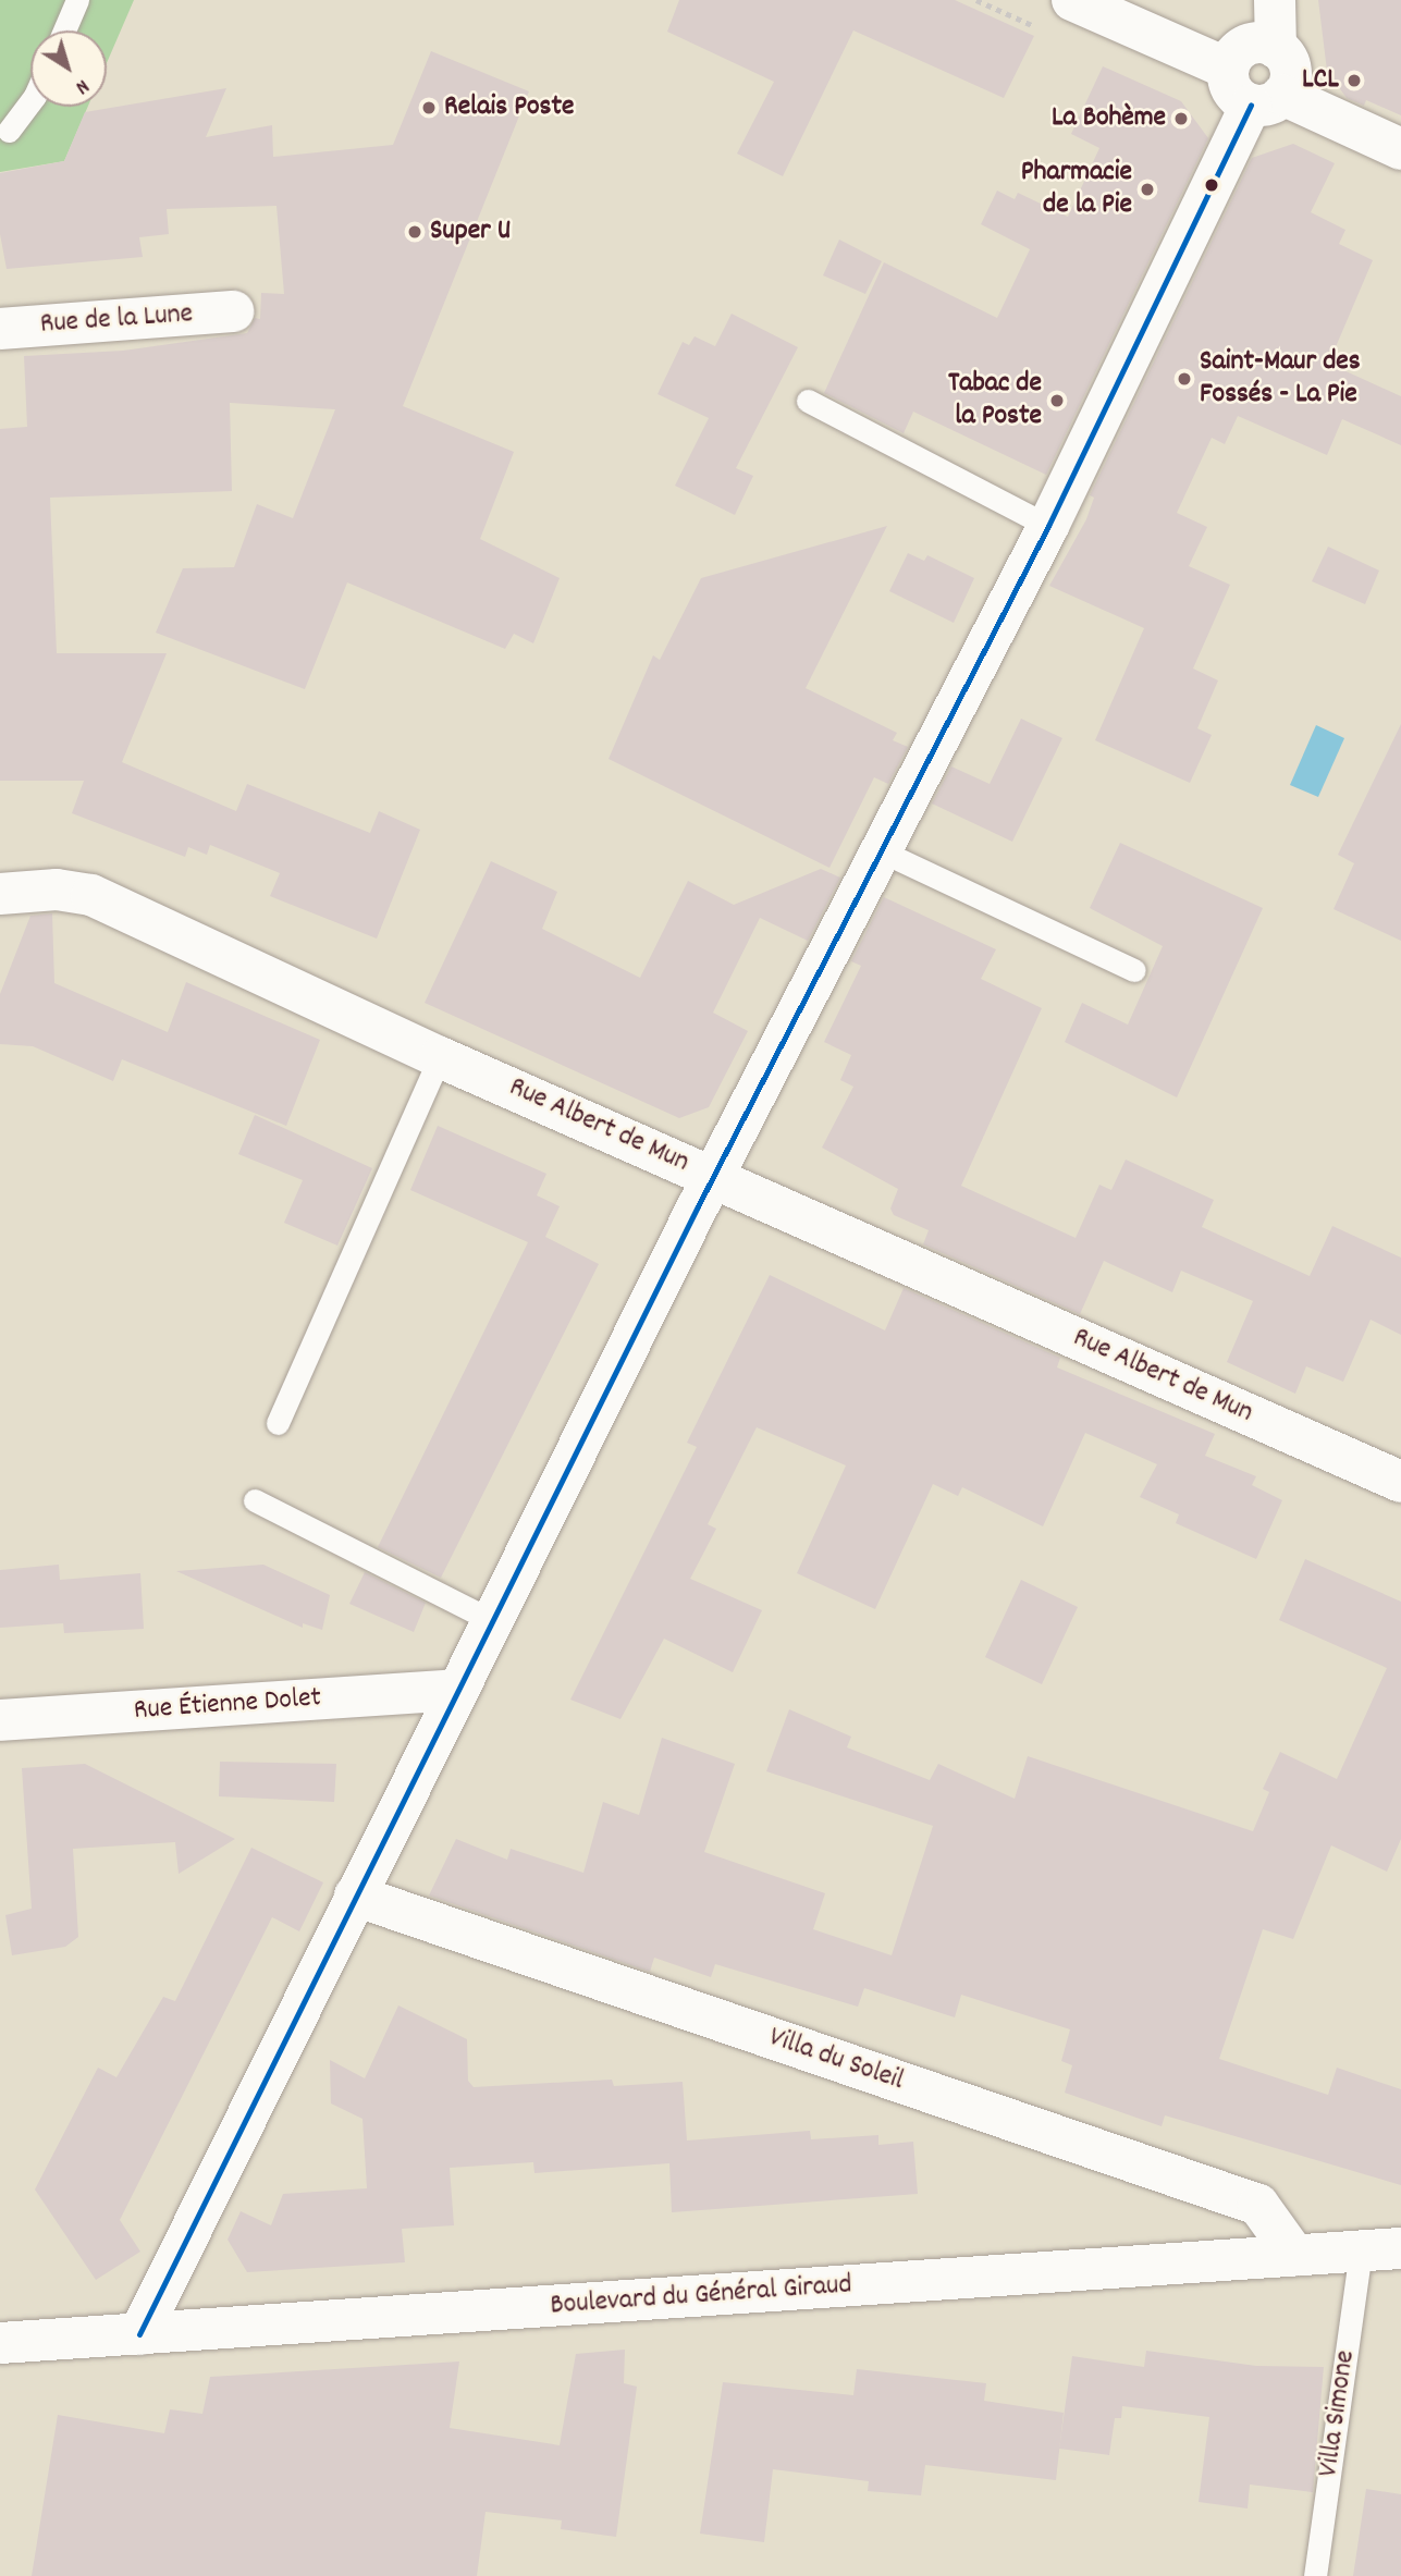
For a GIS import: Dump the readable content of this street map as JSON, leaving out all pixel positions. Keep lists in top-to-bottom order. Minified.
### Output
{"streets":{"street":["Rue de la Lune","Rue Albert de Mun","Rue Étienne Dolet","Villa du Soleil","Boulevard du Général Giraud"],"lane":["Villa Simone"]},"crossings":[["Villa du Soleil","Boulevard du Général Giraud"],["Boulevard du Général Giraud","Villa Simone"]],"places":["LCL","Relais Poste","La Bohème","Pharmacie de la Pie","Super U","Saint-Maur des Fossés - La Pie","Tabac de la Poste"],"north":"bottom right"}
